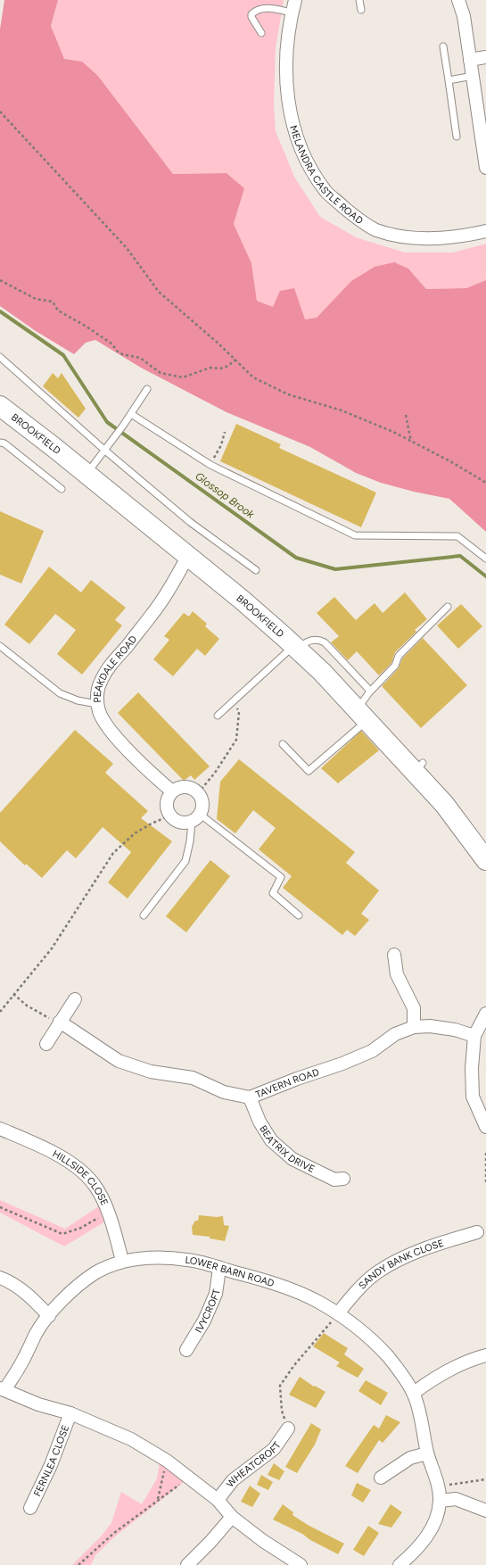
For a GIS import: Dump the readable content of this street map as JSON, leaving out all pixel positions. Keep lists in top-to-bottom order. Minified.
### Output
{"streets":{"main road":["BROOKFIELD"],"street":["MELANDRA CASTLE ROAD","PEAKDALE ROAD","TAVERN ROAD","BEATRIX DRIVE","HILLSIDE CLOSE","SANDY BANK CLOSE","LOWER BARN ROAD","IVYCROFT","FERNLEA CLOSE","WHEATCROFT"]},"crossings":[["BROOKFIELD","PEAKDALE ROAD"],["TAVERN ROAD","BEATRIX DRIVE"],["HILLSIDE CLOSE","LOWER BARN ROAD"],["SANDY BANK CLOSE","LOWER BARN ROAD"],["LOWER BARN ROAD","IVYCROFT"],["LOWER BARN ROAD","FERNLEA CLOSE"],["LOWER BARN ROAD","WHEATCROFT"]],"water":["Glossop Brook"]}
